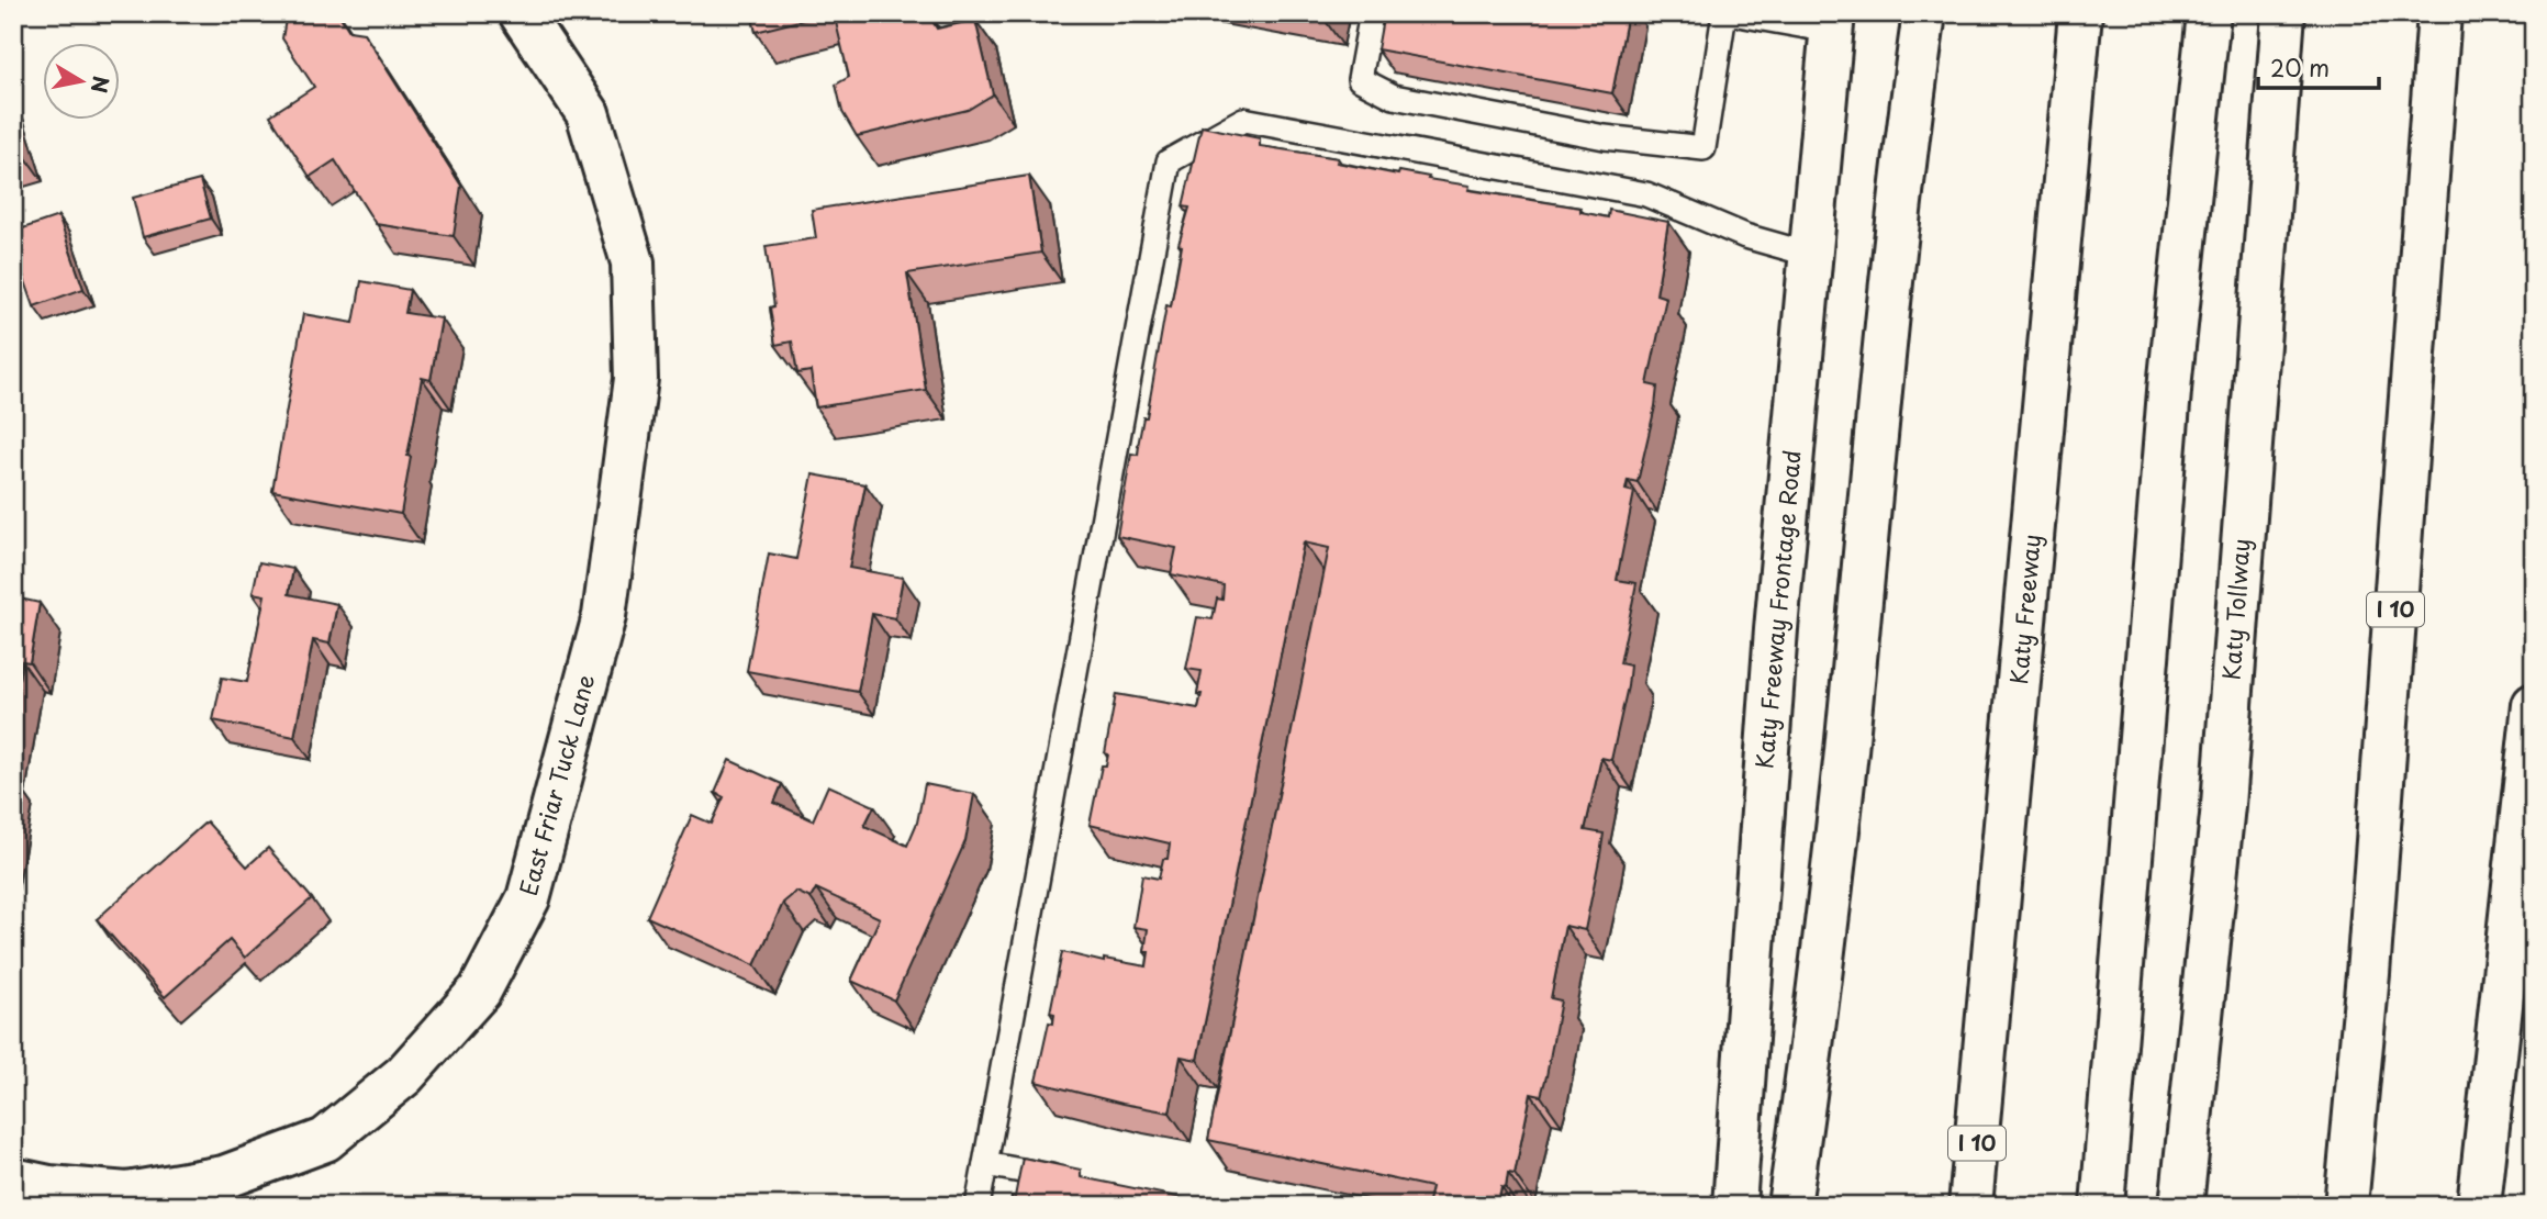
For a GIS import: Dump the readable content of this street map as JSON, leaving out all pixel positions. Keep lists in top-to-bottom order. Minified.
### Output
{"streets":{"main road":["Katy Freeway Frontage Road","Katy Freeway","Katy Tollway","I 10","East Friar Tuck Lane"]},"scale_bar":"20 m","north":"right"}
